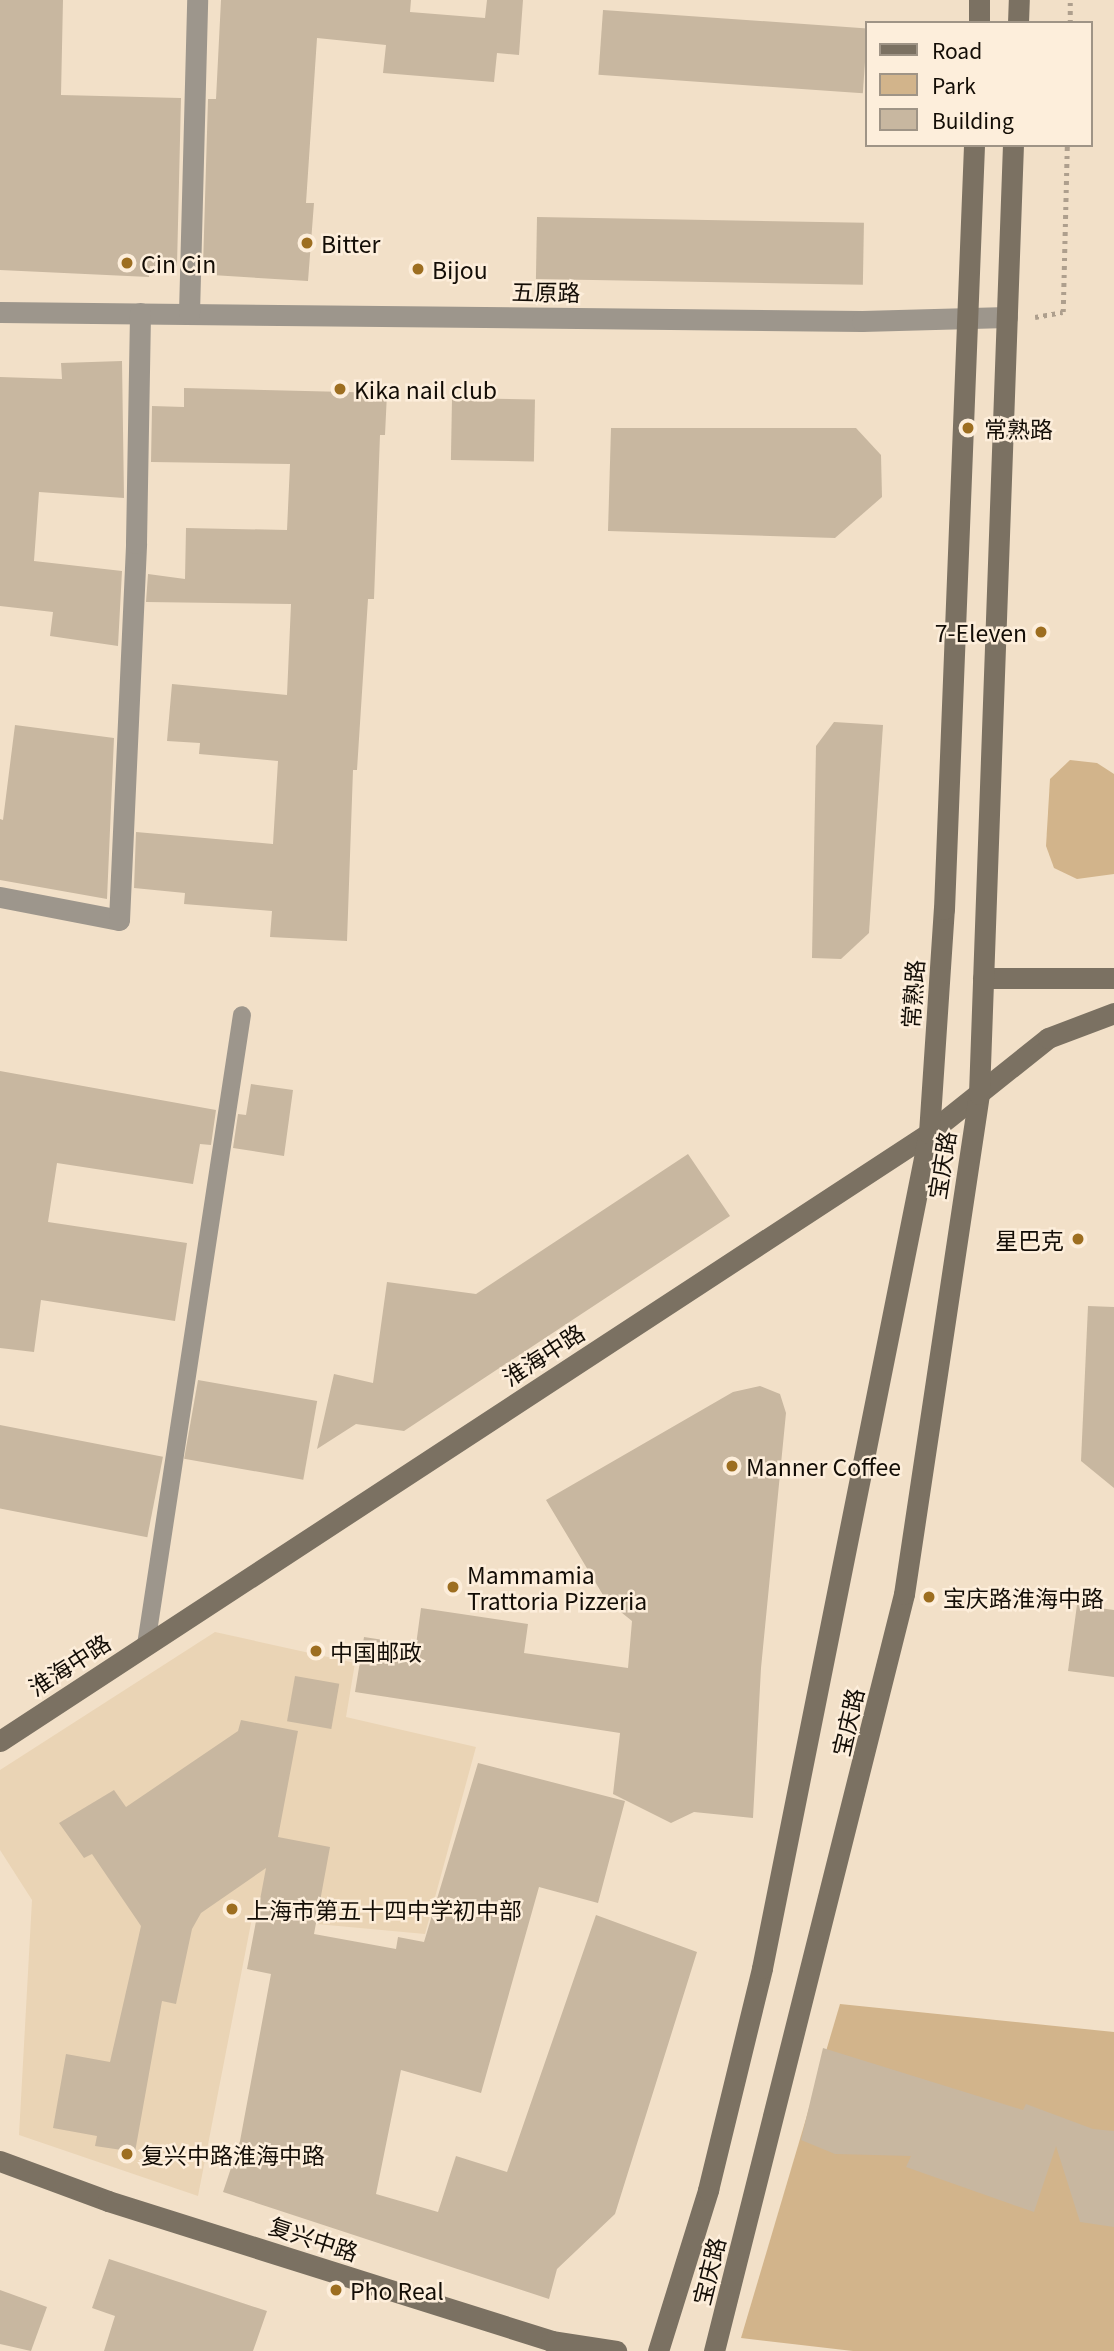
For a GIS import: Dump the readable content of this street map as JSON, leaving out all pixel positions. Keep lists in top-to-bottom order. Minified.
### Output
{"streets":{"main road":["常熟路","宝庆路","淮海中路","复兴中路"],"street":["五原路"]},"crossings":[["五原路","常熟路"],["常熟路","宝庆路"],["常熟路","淮海中路"],["宝庆路","淮海中路"]],"places":["Bitter","Cin Cin","Bijou","Kika nail club","常熟路","7-Eleven","星巴克","Manner Coffee","Mammamia Trattoria Pizzeria","宝庆路淮海中路","中国邮政","上海市第五十四中学初中部","复兴中路淮海中路","Pho Real"],"legend":["Road","Park","Building"]}
